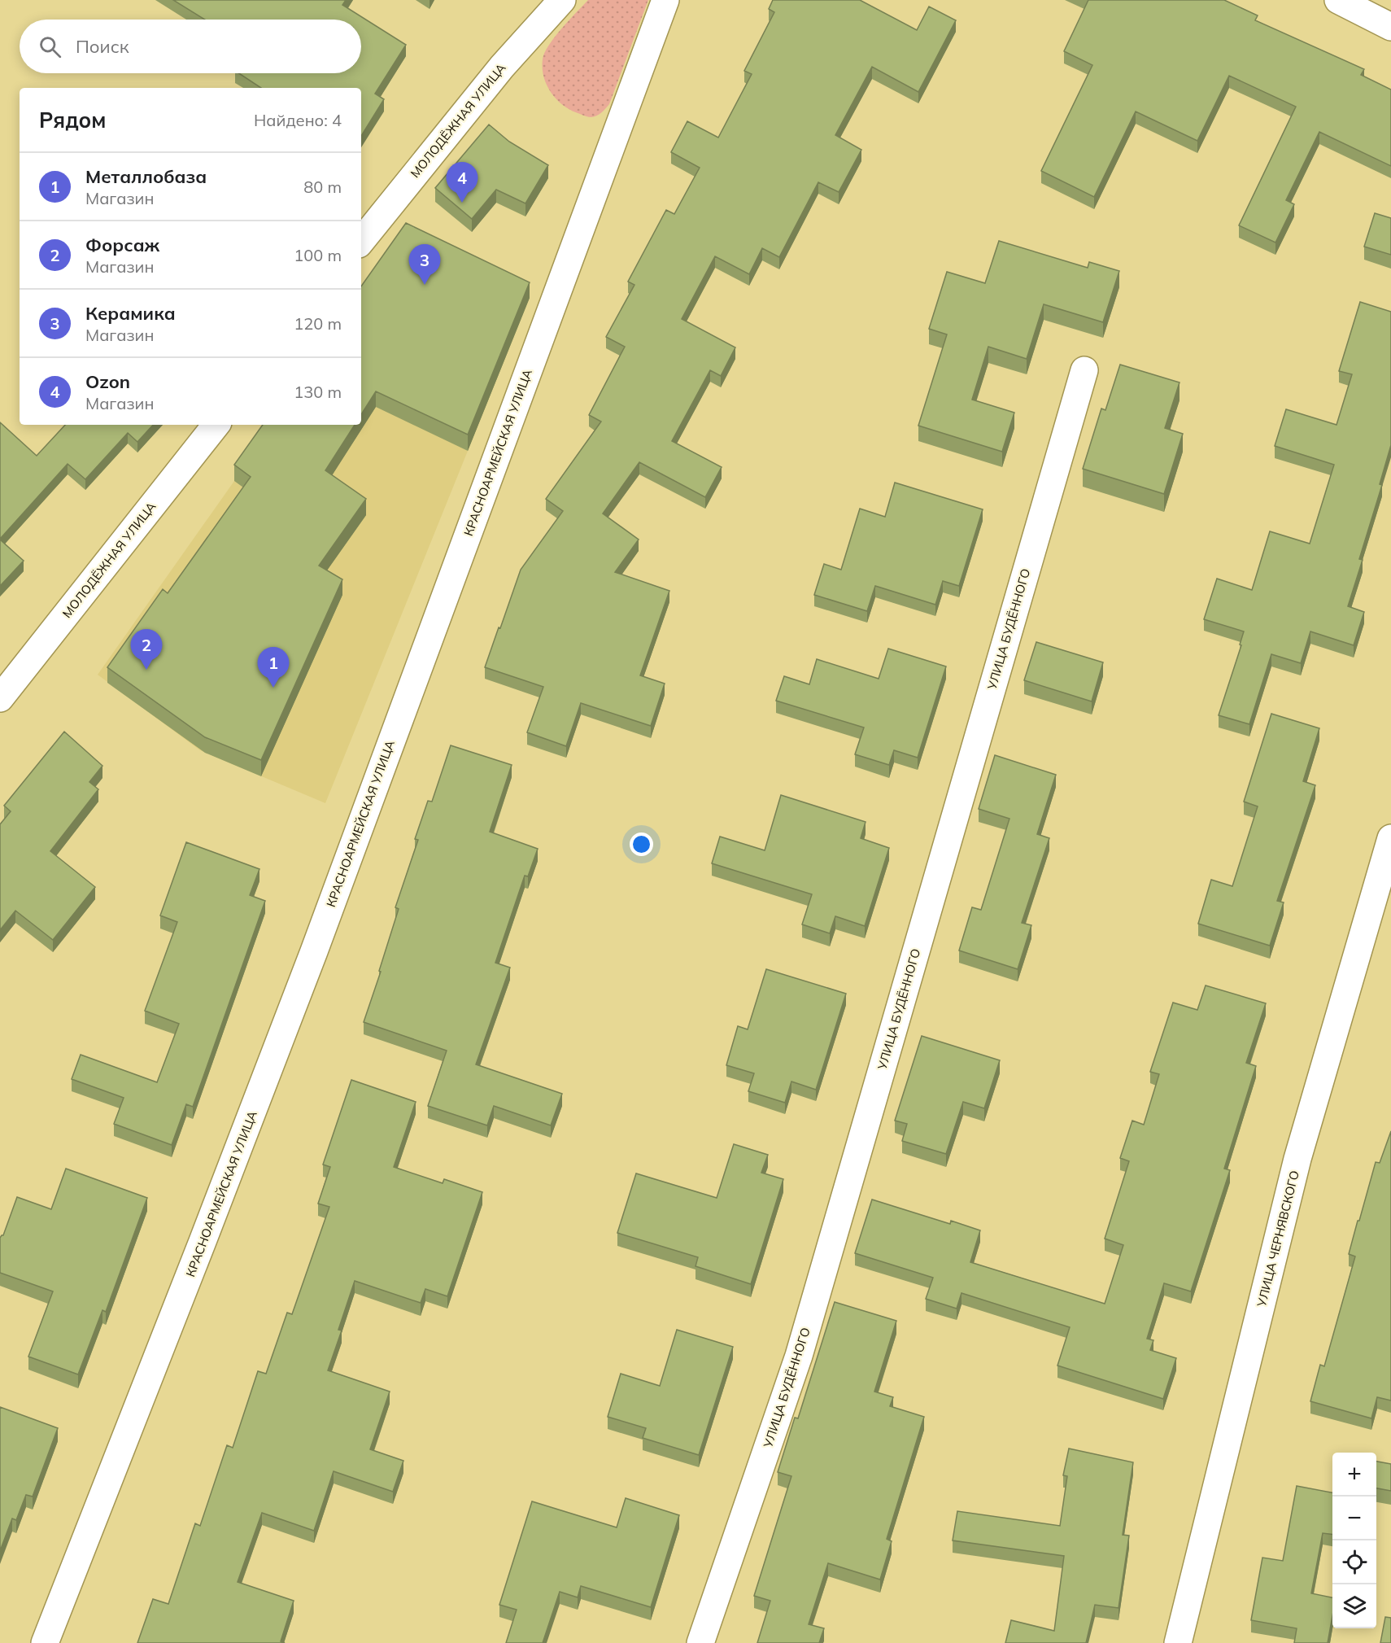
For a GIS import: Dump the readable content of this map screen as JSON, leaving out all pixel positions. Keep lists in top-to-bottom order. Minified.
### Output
{"streets":{"street":["МОЛОДЁЖНАЯ УЛИЦА","КРАСНОАРМЕЙСКАЯ УЛИЦА","УЛИЦА БУДЁННОГО","УЛИЦА ЧЕРНЯВСКОГО"]},"page":{"search":"Поиск","heading":["Рядом","Найдено: 4"],"list":[{"mark":"1","name":"Металлобаза","note":"Магазин","value":"80 m"},{"mark":"2","name":"Форсаж","note":"Магазин","value":"100 m"},{"mark":"3","name":"Керамика","note":"Магазин","value":"120 m"},{"mark":"4","name":"Ozon","note":"Магазин","value":"130 m"}],"pins":["4","3","2","1"],"map_buttons":["+","−"]}}
